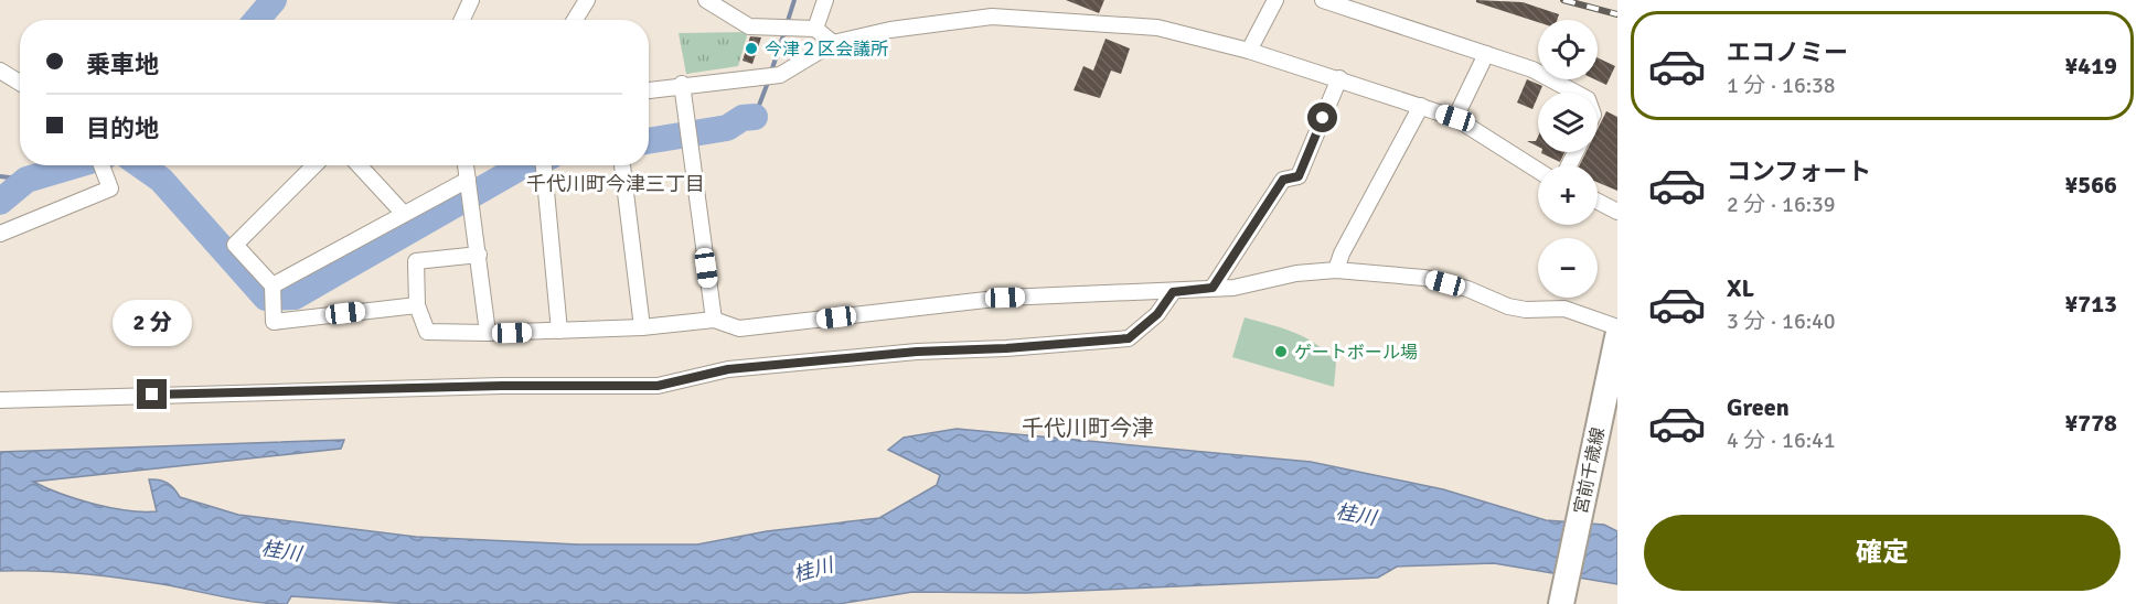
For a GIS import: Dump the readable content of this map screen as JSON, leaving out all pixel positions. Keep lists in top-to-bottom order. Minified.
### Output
{"streets":{"main road":["宮前千歳線"]},"districts":["千代川町今津三丁目","千代川町今津"],"water":["桂川"],"places":["今津２区会議所","ゲートボール場"],"page":{"list":[{"name":"エコノミー","note":"1 分 · 16:38","value":"¥419"},{"name":"コンフォート","note":"2 分 · 16:39","value":"¥566"},{"name":"XL","note":"3 分 · 16:40","value":"¥713"},{"name":"Green","note":"4 分 · 16:41","value":"¥778"}],"map_buttons":["+","−"],"banner":["乗車地","目的地"],"bubble":"2 分","buttons":"確定"}}
